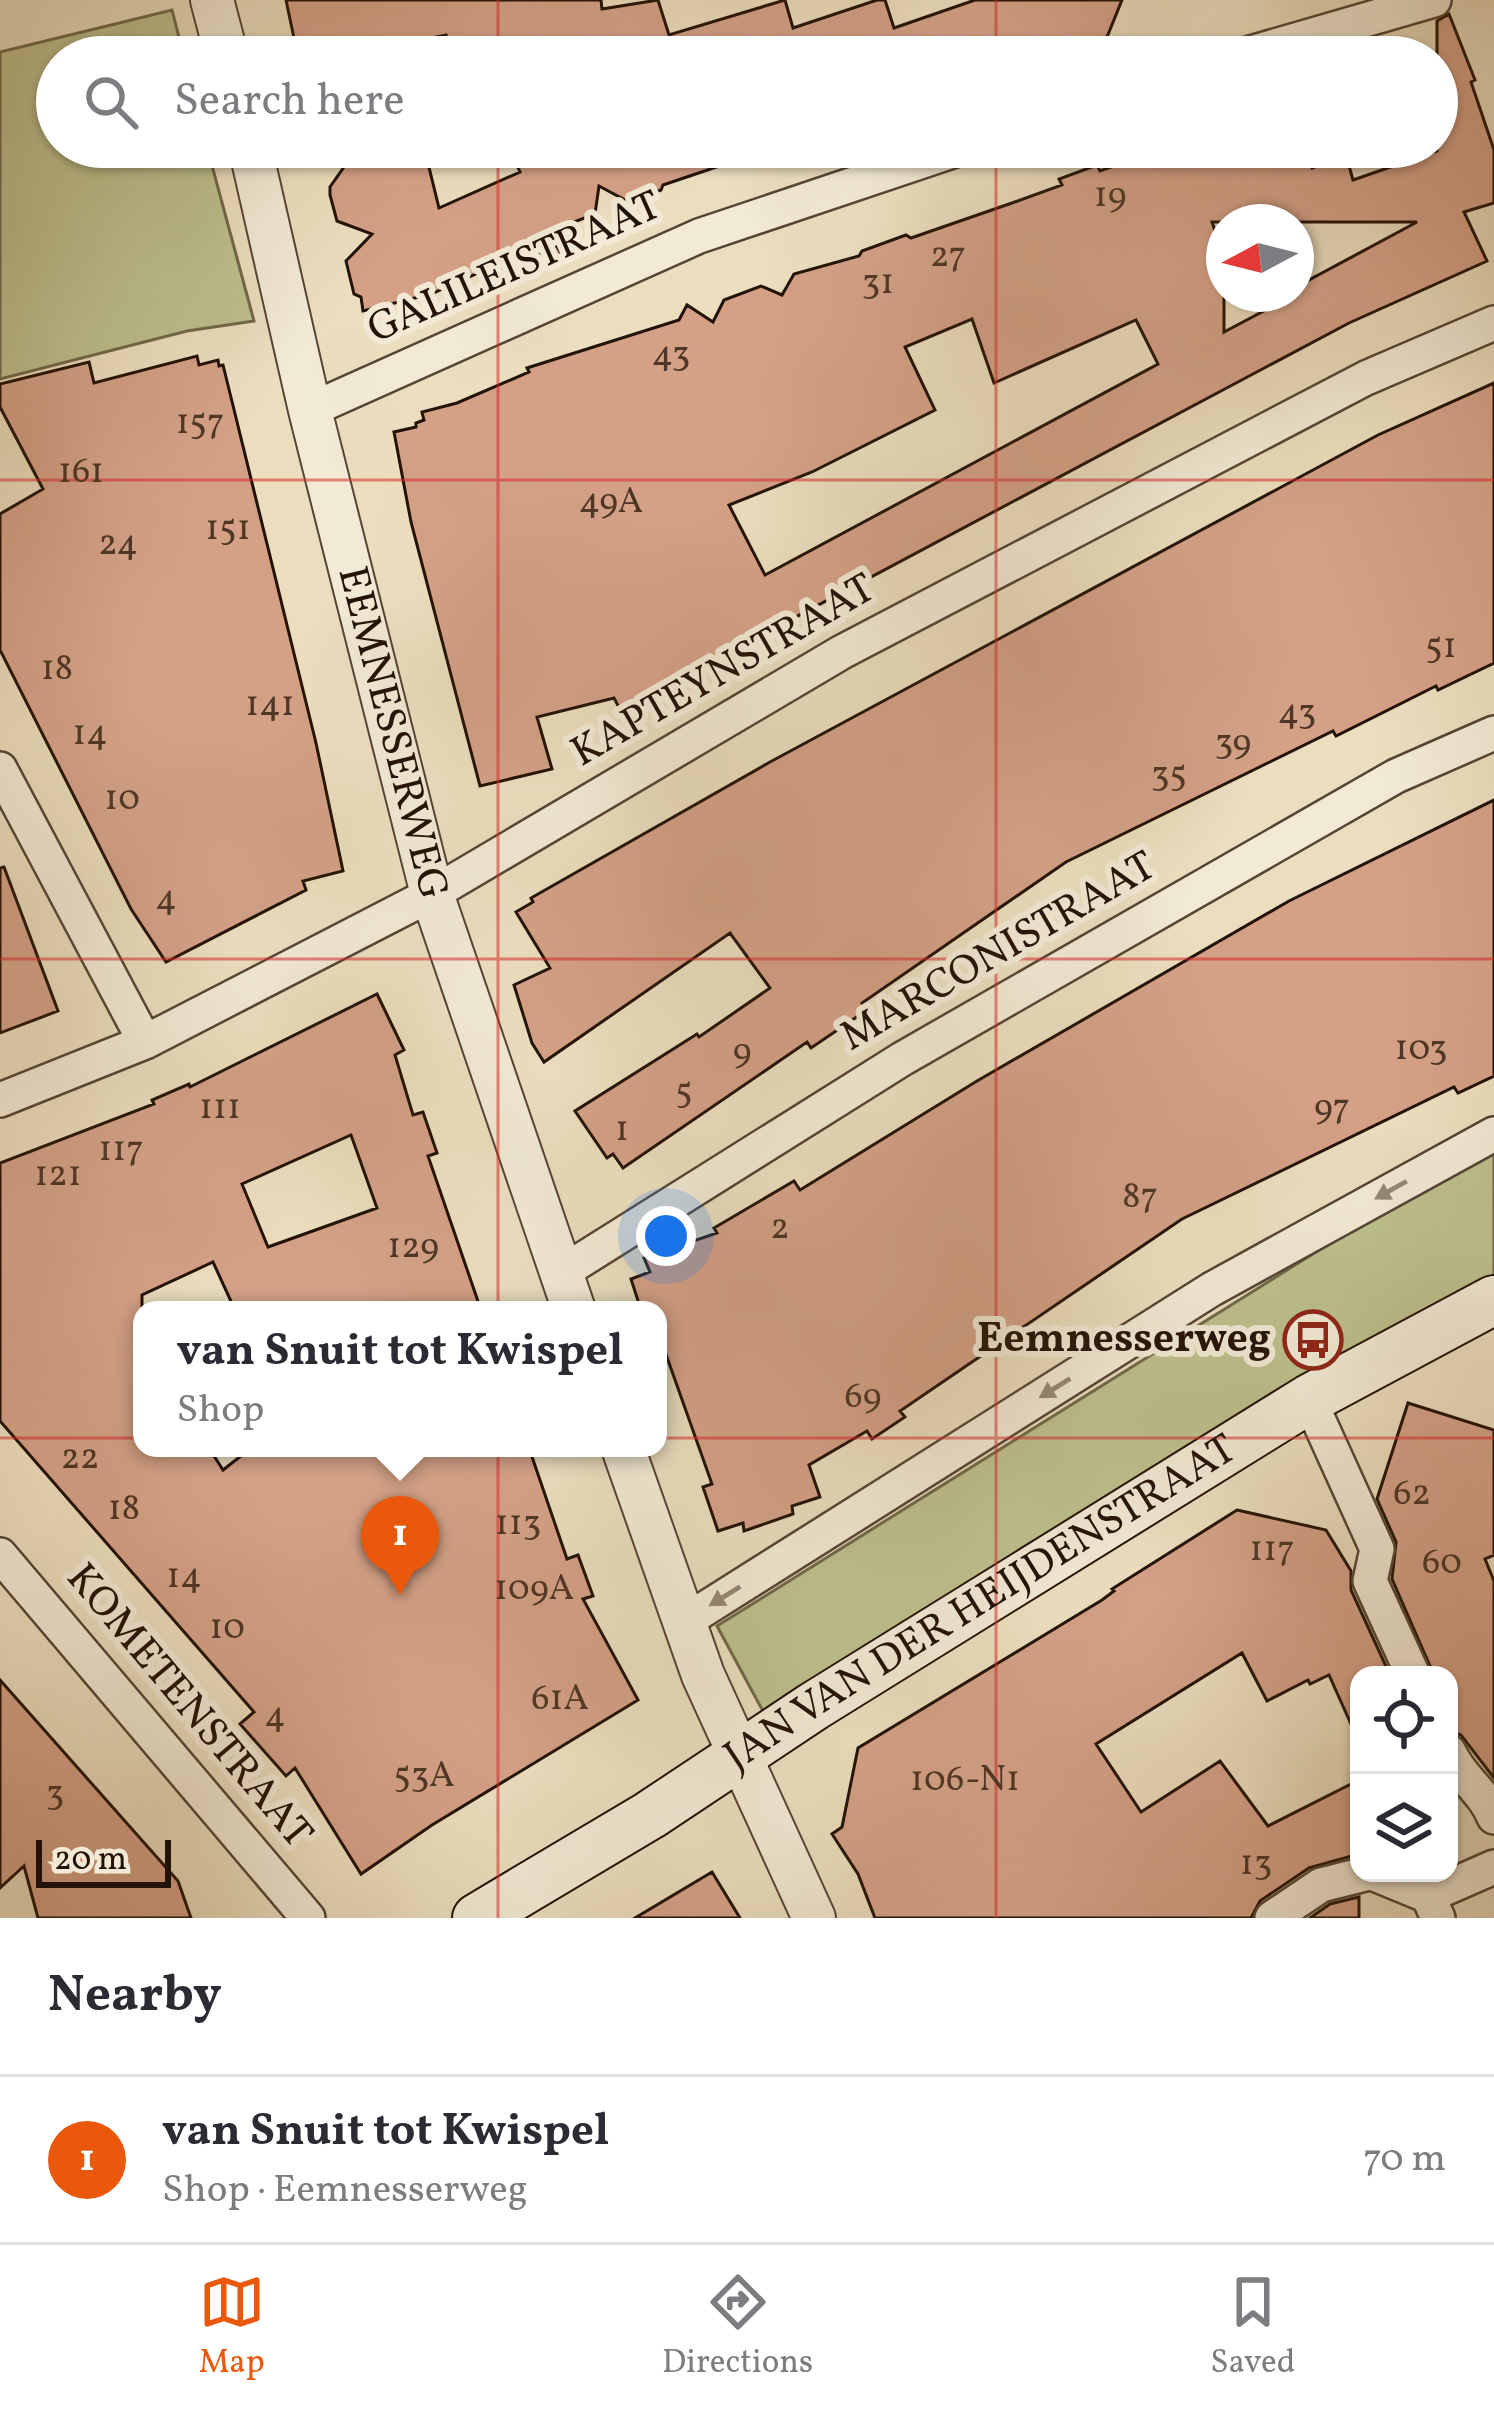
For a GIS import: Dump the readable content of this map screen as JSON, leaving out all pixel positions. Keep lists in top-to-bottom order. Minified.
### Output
{"streets":{"main road":["JAN VAN DER HEIJDENSTRAAT"],"street":["GALILEISTRAAT","KAPTEYNSTRAAT","EEMNESSERWEG","MARCONISTRAAT","KOMETENSTRAAT"]},"crossings":[["GALILEISTRAAT","EEMNESSERWEG"],["KAPTEYNSTRAAT","EEMNESSERWEG"],["EEMNESSERWEG","MARCONISTRAAT"]],"places":{"bus stop":["Eemnesserweg"]},"house_numbers":["19","27","31","43","157","161","49A","151","24","51","18","141","43","14","39","35","10","4","103","9","5","111","97","1","117","121","87","2","129","69","22","62","18","113","117","60","14","109A","10","61A","4","53A","106-N1","3","13"],"scale_bar":"20 m","north":"left","page":{"search":"Search here","popup":["van Snuit tot Kwispel","Shop"],"pins":"1","scale":"20 m","heading":"Nearby","list":[{"mark":"1","name":"van Snuit tot Kwispel","note":"Shop · Eemnesserweg","value":"70 m"}],"nav":["Map","Directions","Saved"]}}
